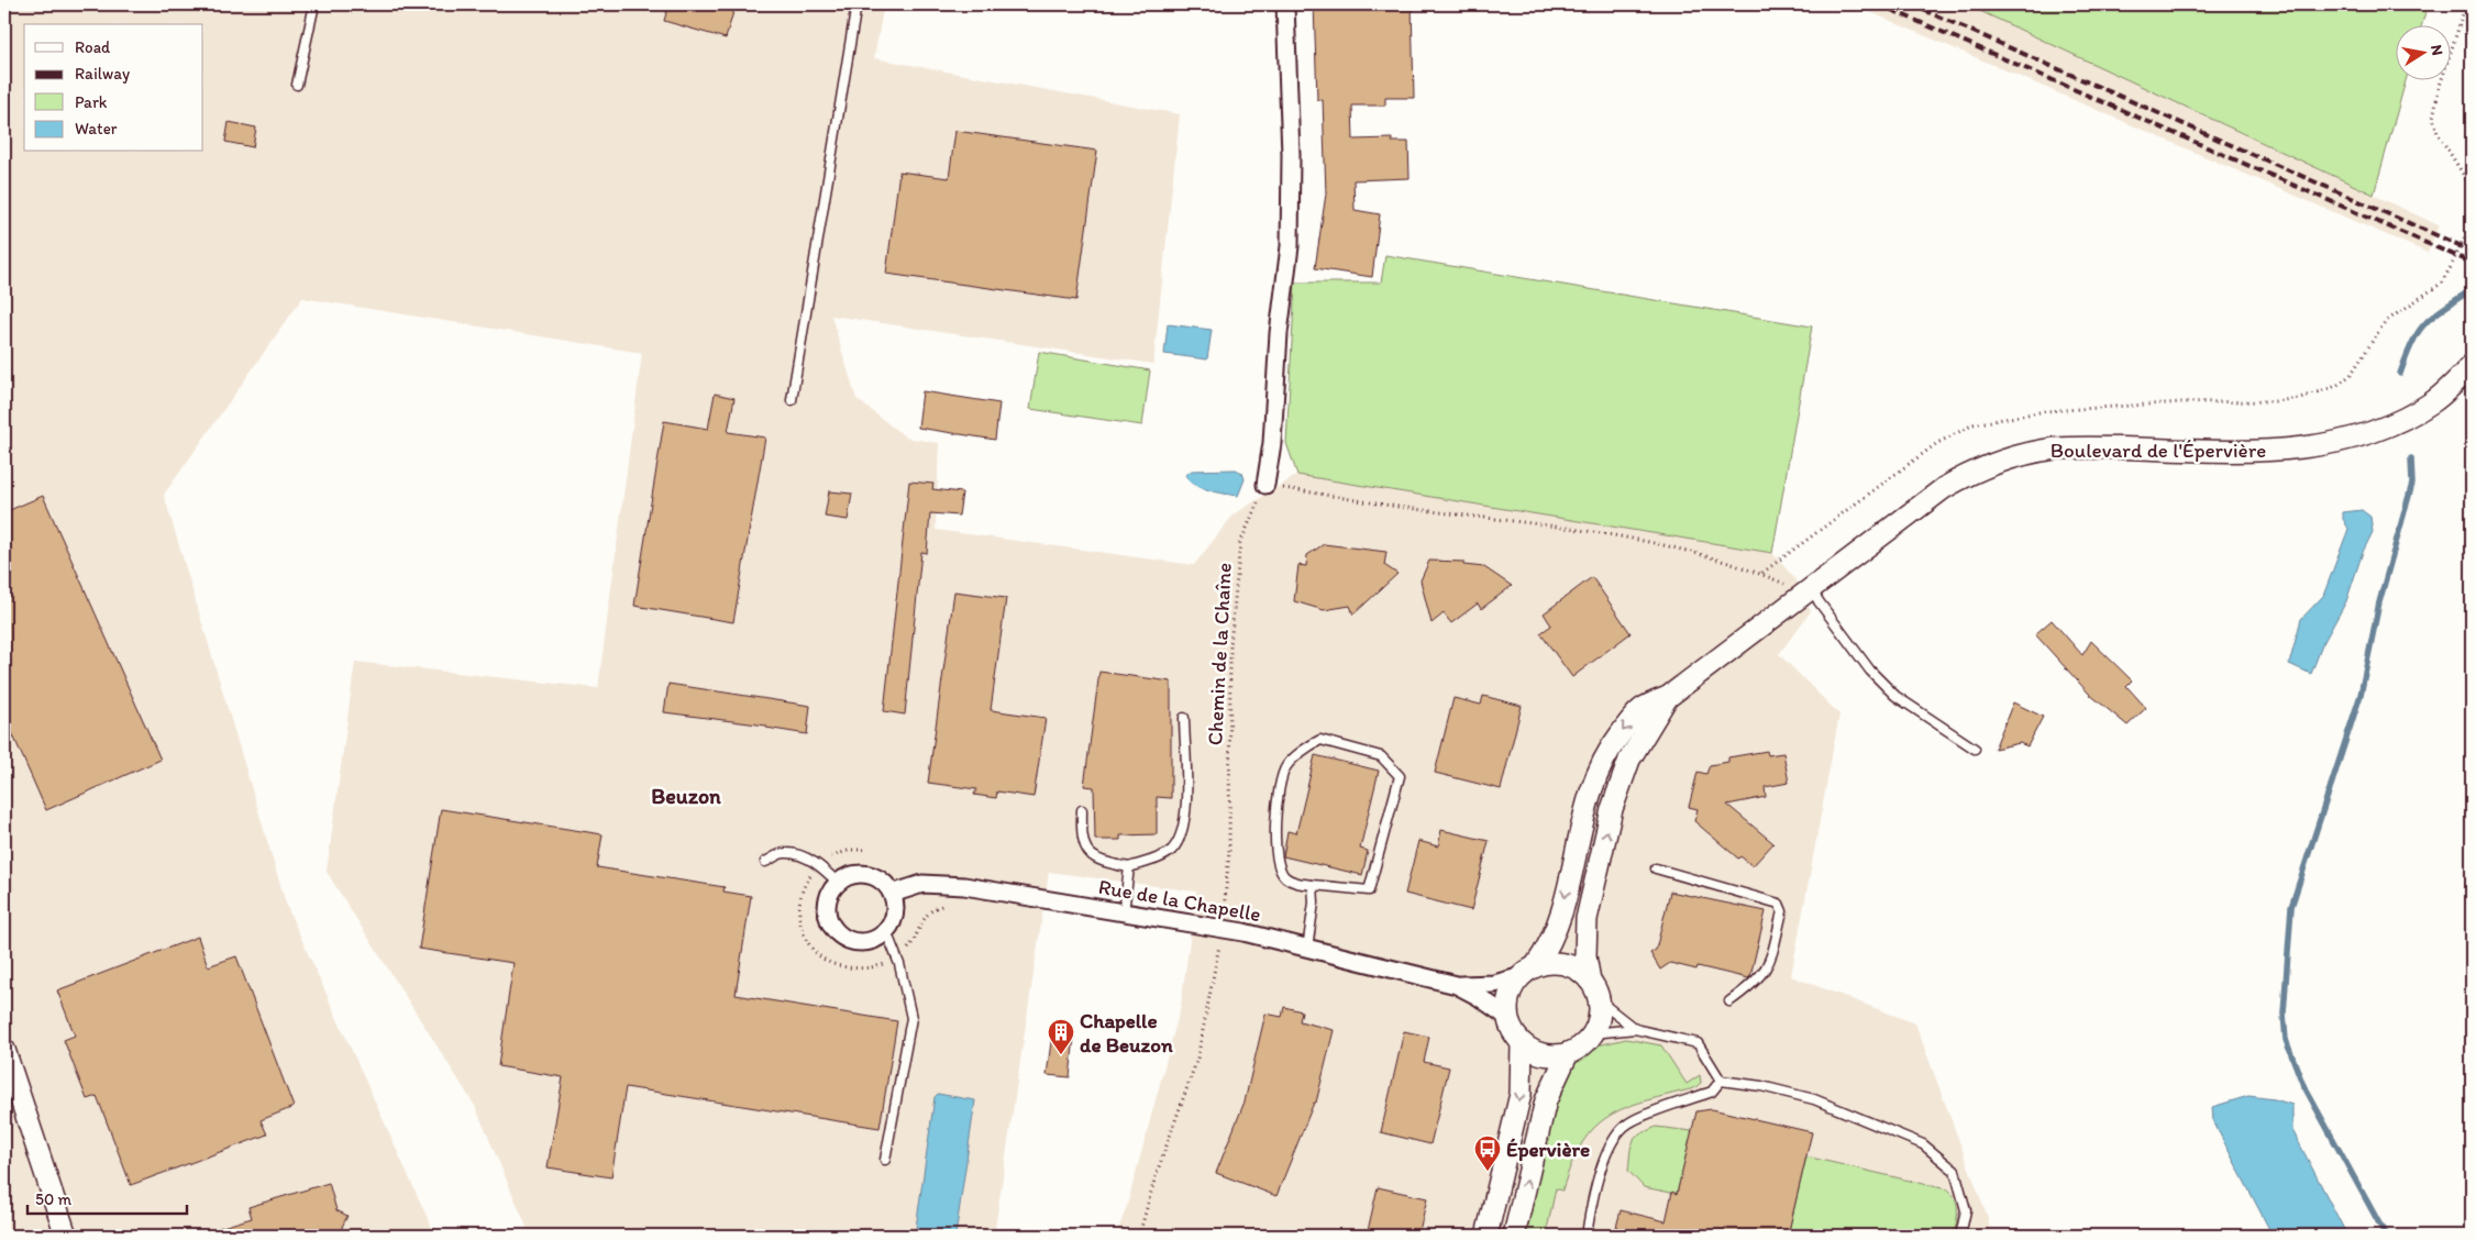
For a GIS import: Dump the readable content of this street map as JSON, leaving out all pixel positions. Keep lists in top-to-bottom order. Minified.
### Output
{"streets":{"street":["Boulevard de l'Épervière","Rue de la Chapelle"],"path":["Chemin de la Chaîne"]},"crossings":[["Boulevard de l'Épervière","Rue de la Chapelle"],["Chemin de la Chaîne","Rue de la Chapelle"]],"districts":["Beuzon"],"places":{"building":["Chapelle de Beuzon"],"bus stop":["Épervière"]},"legend":["Road","Railway","Park","Water"],"scale_bar":"50 m","north":"right"}
